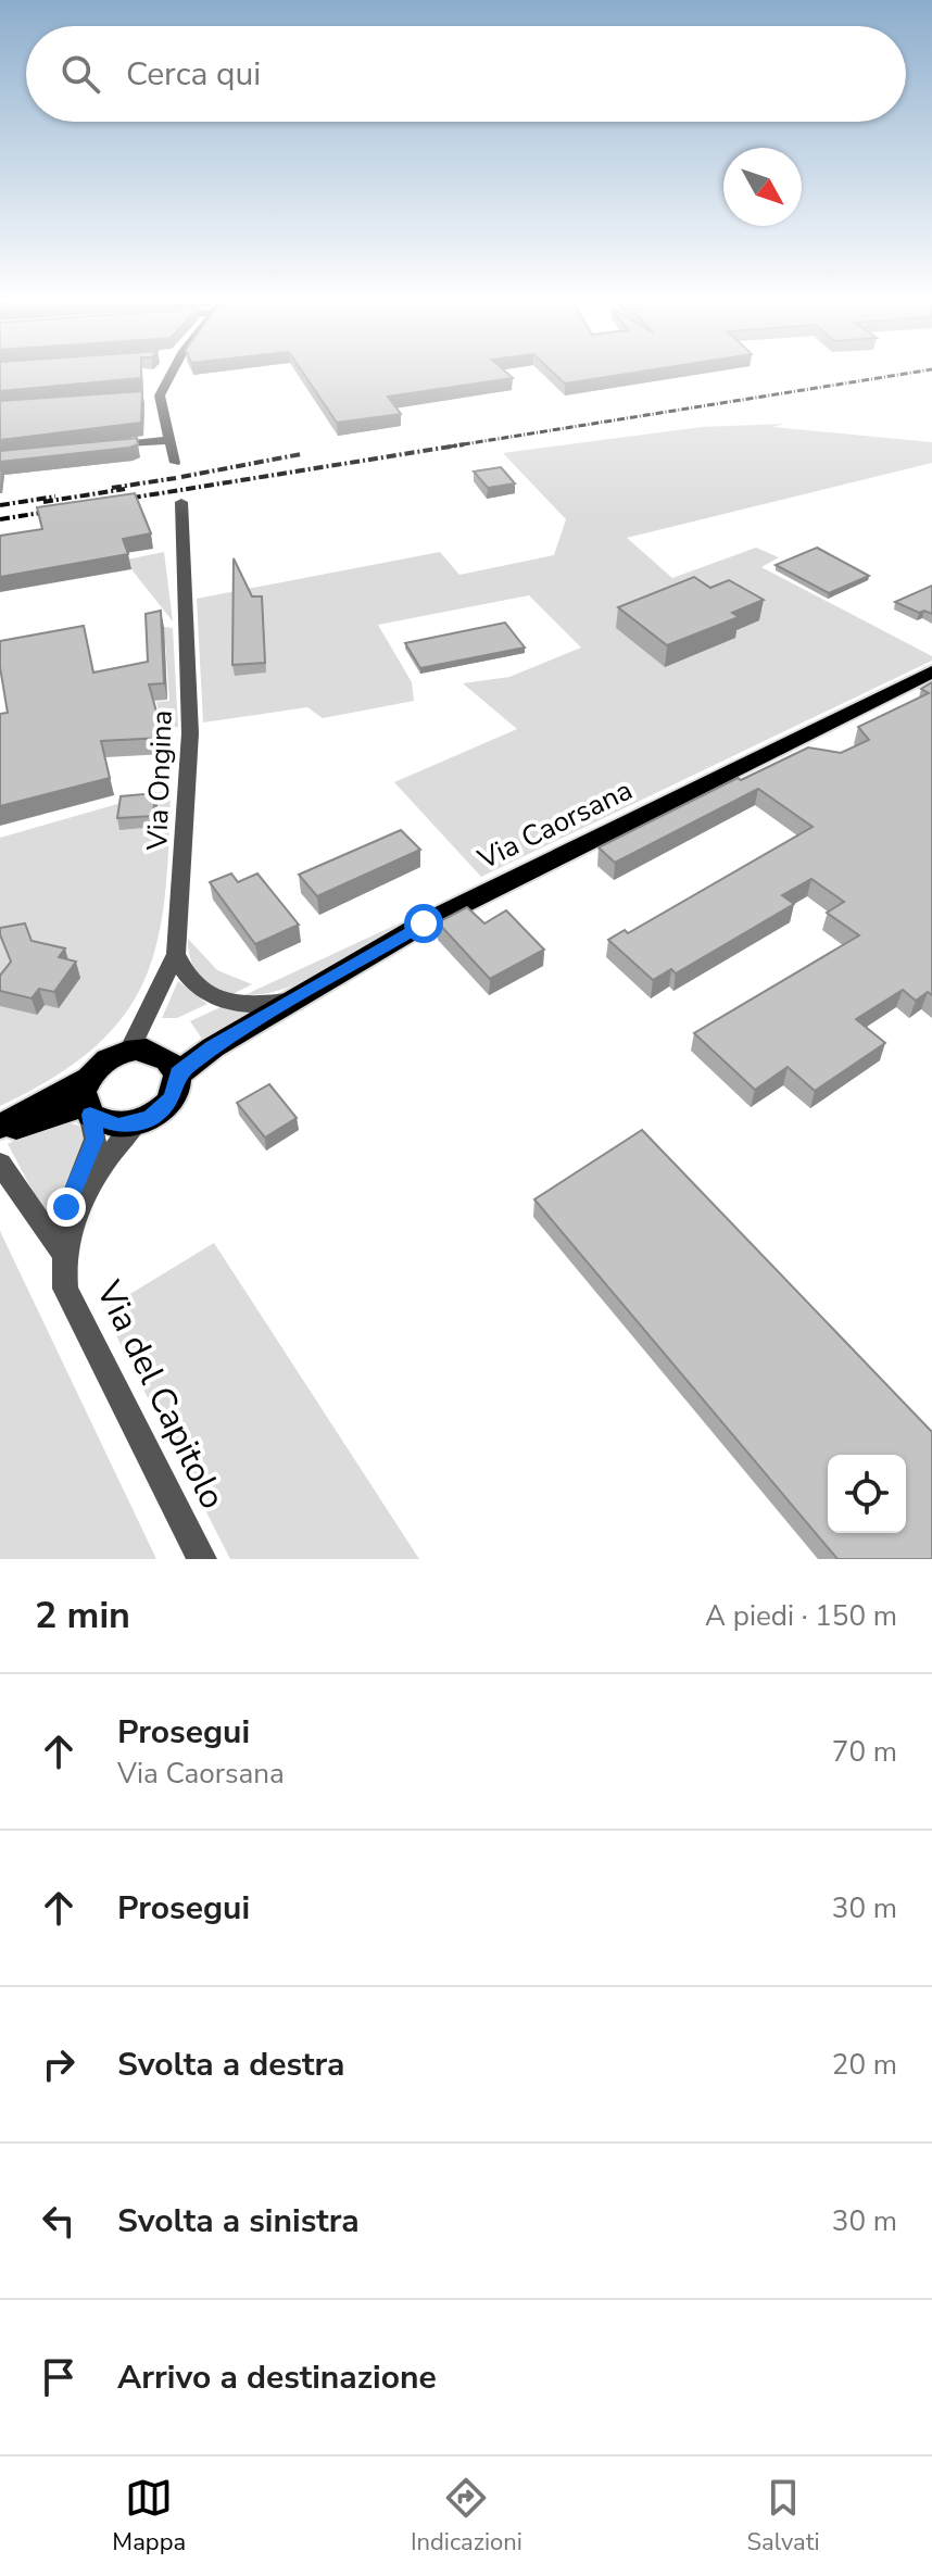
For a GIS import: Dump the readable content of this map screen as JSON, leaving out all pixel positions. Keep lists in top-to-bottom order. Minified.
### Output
{"streets":{"main road":["Via Caorsana"],"street":["Via Ongina","Via del Capitolo"]},"crossings":[["Via Ongina","Via Caorsana"],["Via Ongina","Via del Capitolo"],["Via Caorsana","Via del Capitolo"]],"north":"bottom right","page":{"search":"Cerca qui","heading":["2 min","A piedi · 150 m"],"list":[["Prosegui","Via Caorsana","70 m"],["Prosegui","30 m"],["Svolta a destra","20 m"],["Svolta a sinistra","30 m"],"Arrivo a destinazione"],"nav":["Mappa","Indicazioni","Salvati"]}}
